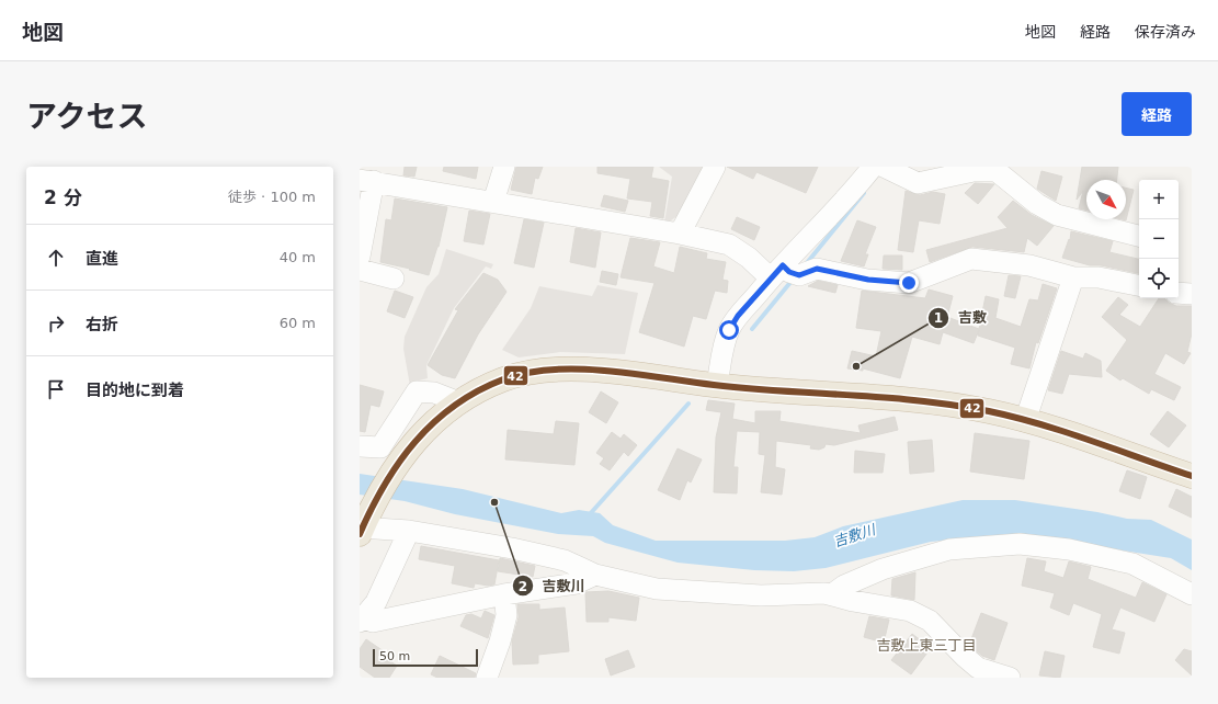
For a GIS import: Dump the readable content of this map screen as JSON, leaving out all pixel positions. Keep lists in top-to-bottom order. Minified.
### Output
{"districts":["吉敷上東三丁目"],"water":["吉敷川"],"places":["吉敷","吉敷川"],"lines":["transit line 42"],"scale_bar":"50 m","north":"bottom right","page":{"header":"地図","nav":["地図","経路","保存済み"],"title":"アクセス","buttons":"経路","heading":["2 分","徒歩 · 100 m"],"map_buttons":["+","−"],"list":[["直進","40 m"],["右折","60 m"],"目的地に到着"],"scale":"50 m"}}
